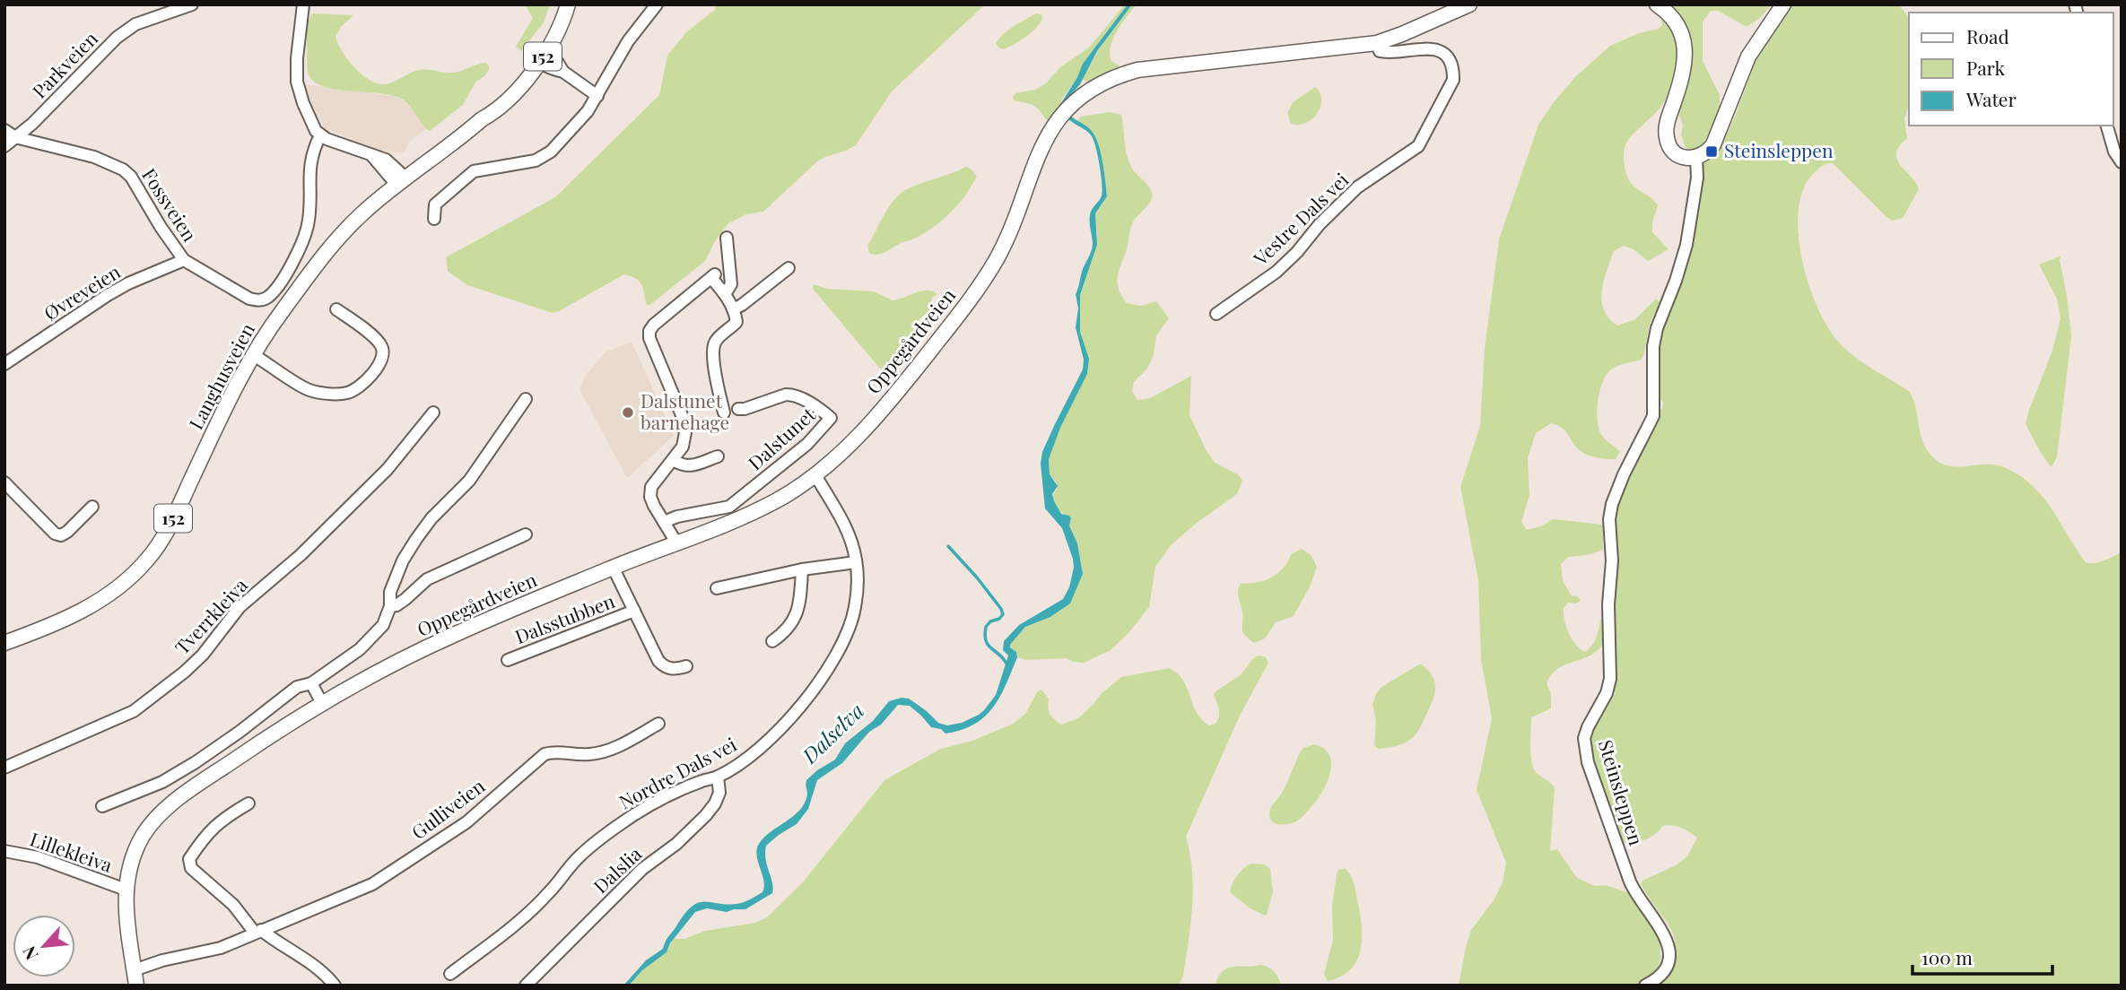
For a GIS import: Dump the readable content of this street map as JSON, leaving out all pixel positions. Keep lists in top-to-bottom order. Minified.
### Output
{"streets":{"main road":["152","Oppegårdveien","Langhusveien"],"street":["Parkveien","Fossveien","Vestre Dals vei","Øvreveien","Dalstunet","Tverrkleiva","Dalsstubben","Nordre Dals vei","Steinsleppen","Gulliveien","Lillekleiva","Dalslia"]},"crossings":[["Parkveien","Fossveien"],["Fossveien","Øvreveien"],["Vestre Dals vei","Oppegårdveien"],["Oppegårdveien","Dalsstubben"],["Oppegårdveien","Nordre Dals vei"],["Oppegårdveien","Gulliveien"],["Oppegårdveien","Lillekleiva"],["Nordre Dals vei","Dalslia"]],"water":["Dalselva"],"places":{"transit":["Steinsleppen"],"other":["Dalstunet barnehage"]},"legend":["Road","Park","Water"],"scale_bar":"100 m","north":"bottom left"}
